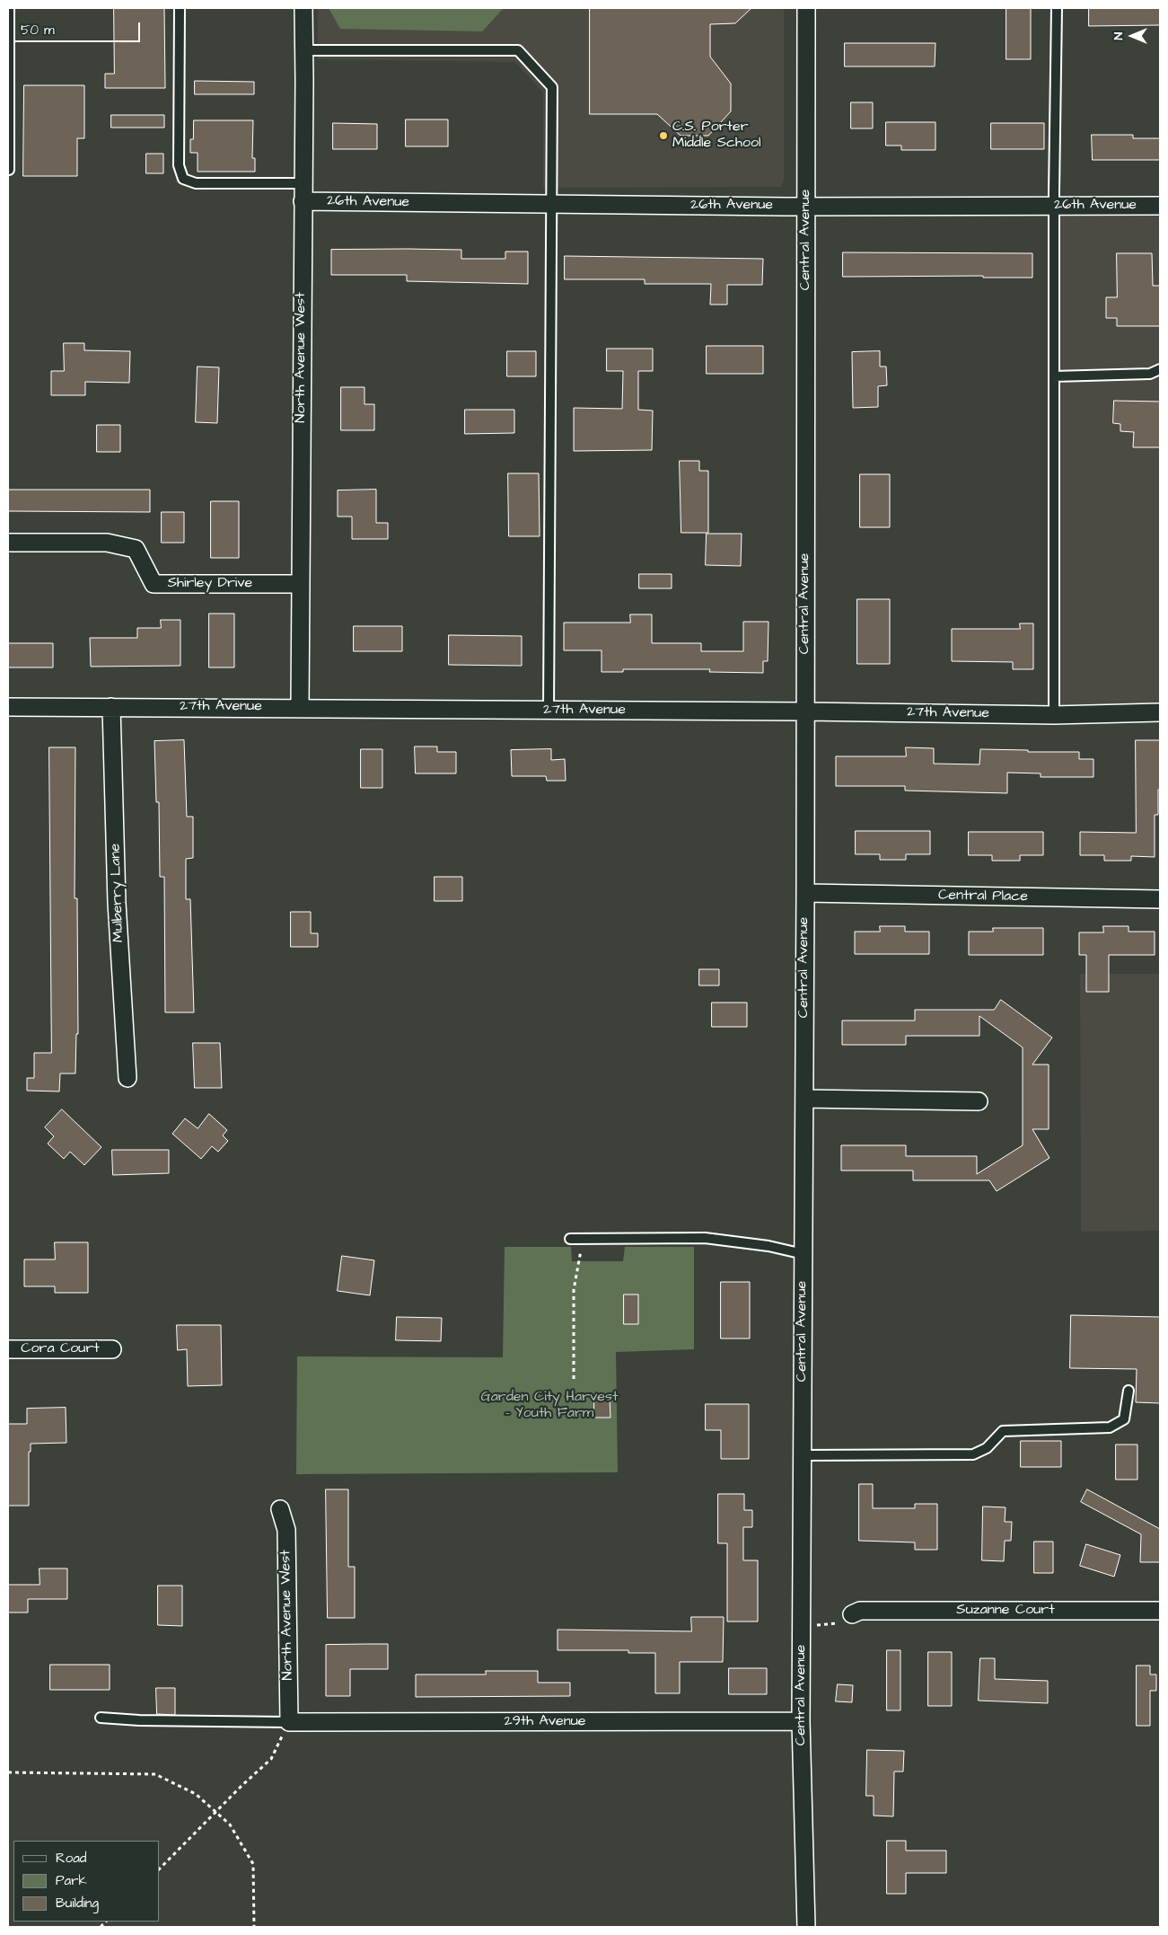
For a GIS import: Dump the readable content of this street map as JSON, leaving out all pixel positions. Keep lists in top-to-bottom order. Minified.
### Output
{"streets":{"street":["26th Avenue","Central Avenue","North Avenue West","Shirley Drive","27th Avenue","Mulberry Lane","Central Place","Cora Court","Suzanne Court","29th Avenue"]},"crossings":[["26th Avenue","Central Avenue"],["26th Avenue","North Avenue West"],["Central Avenue","27th Avenue"],["Central Avenue","Central Place"],["Central Avenue","29th Avenue"],["North Avenue West","Shirley Drive"],["North Avenue West","27th Avenue"],["North Avenue West","29th Avenue"],["27th Avenue","Mulberry Lane"]],"parks":["Garden City Harvest - Youth Farm"],"places":["C.S. Porter Middle School"],"legend":["Road","Park","Building"],"scale_bar":"50 m","north":"left"}
